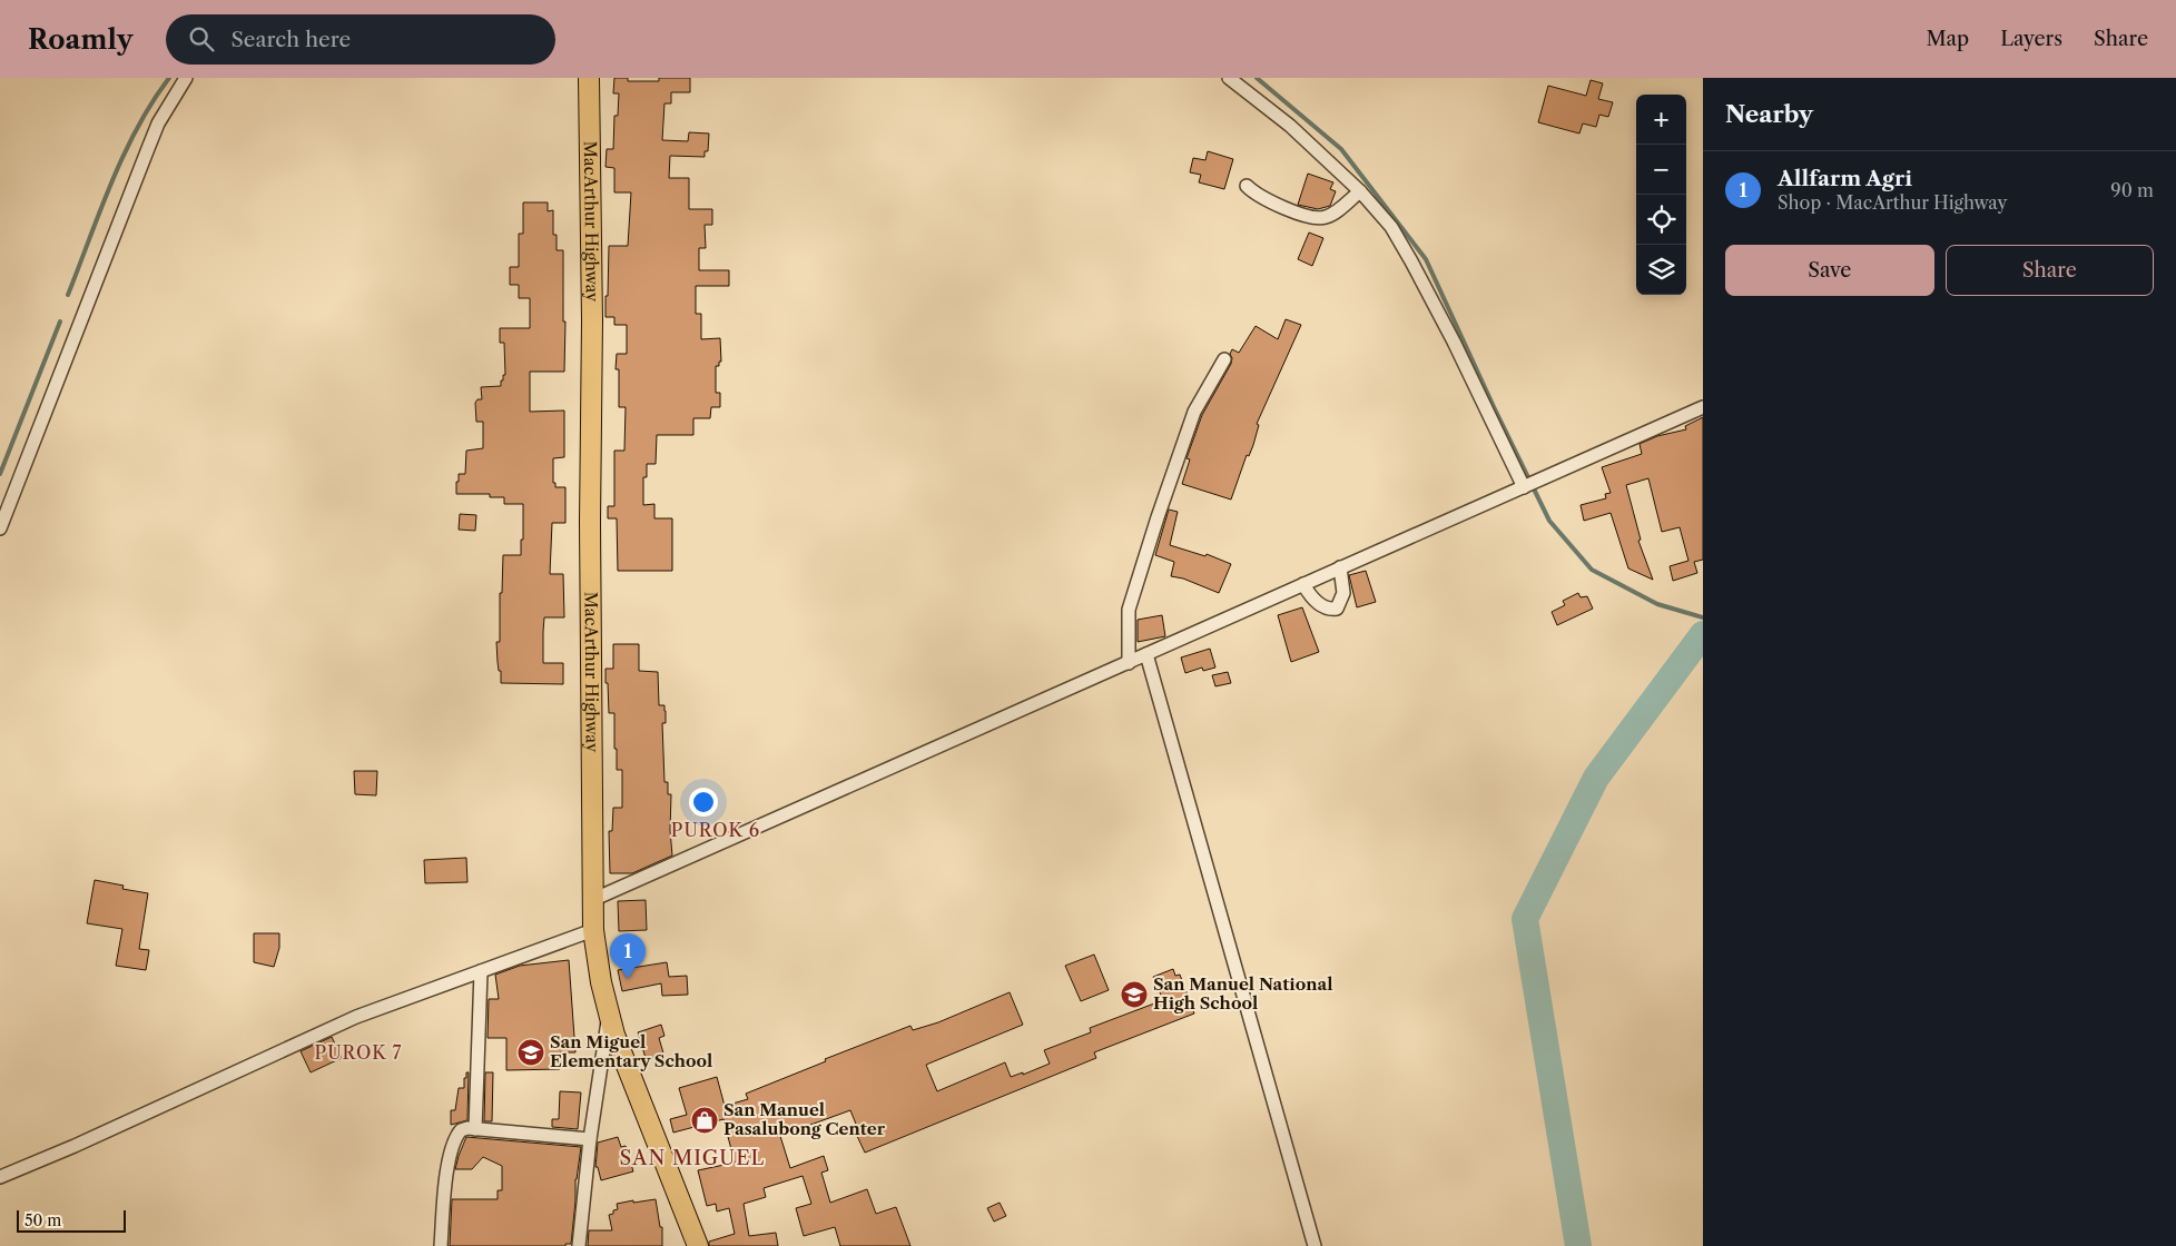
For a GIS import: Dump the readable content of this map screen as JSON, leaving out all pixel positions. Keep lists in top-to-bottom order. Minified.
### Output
{"streets":{"highway":["MacArthur Highway"]},"districts":["PUROK 6","PUROK 7","SAN MIGUEL"],"places":{"school or university":["San Manuel National High School","San Miguel Elementary School"],"shop":["San Manuel Pasalubong Center"]},"scale_bar":"50 m","page":{"header":"Roamly","search":"Search here","nav":["Map","Layers","Share"],"heading":"Nearby","map_buttons":["+","−"],"list":[{"mark":"1","name":"Allfarm Agri","note":"Shop · MacArthur Highway","value":"90 m"}],"buttons":["Save","Share"],"pins":"1","scale":"50 m"}}
